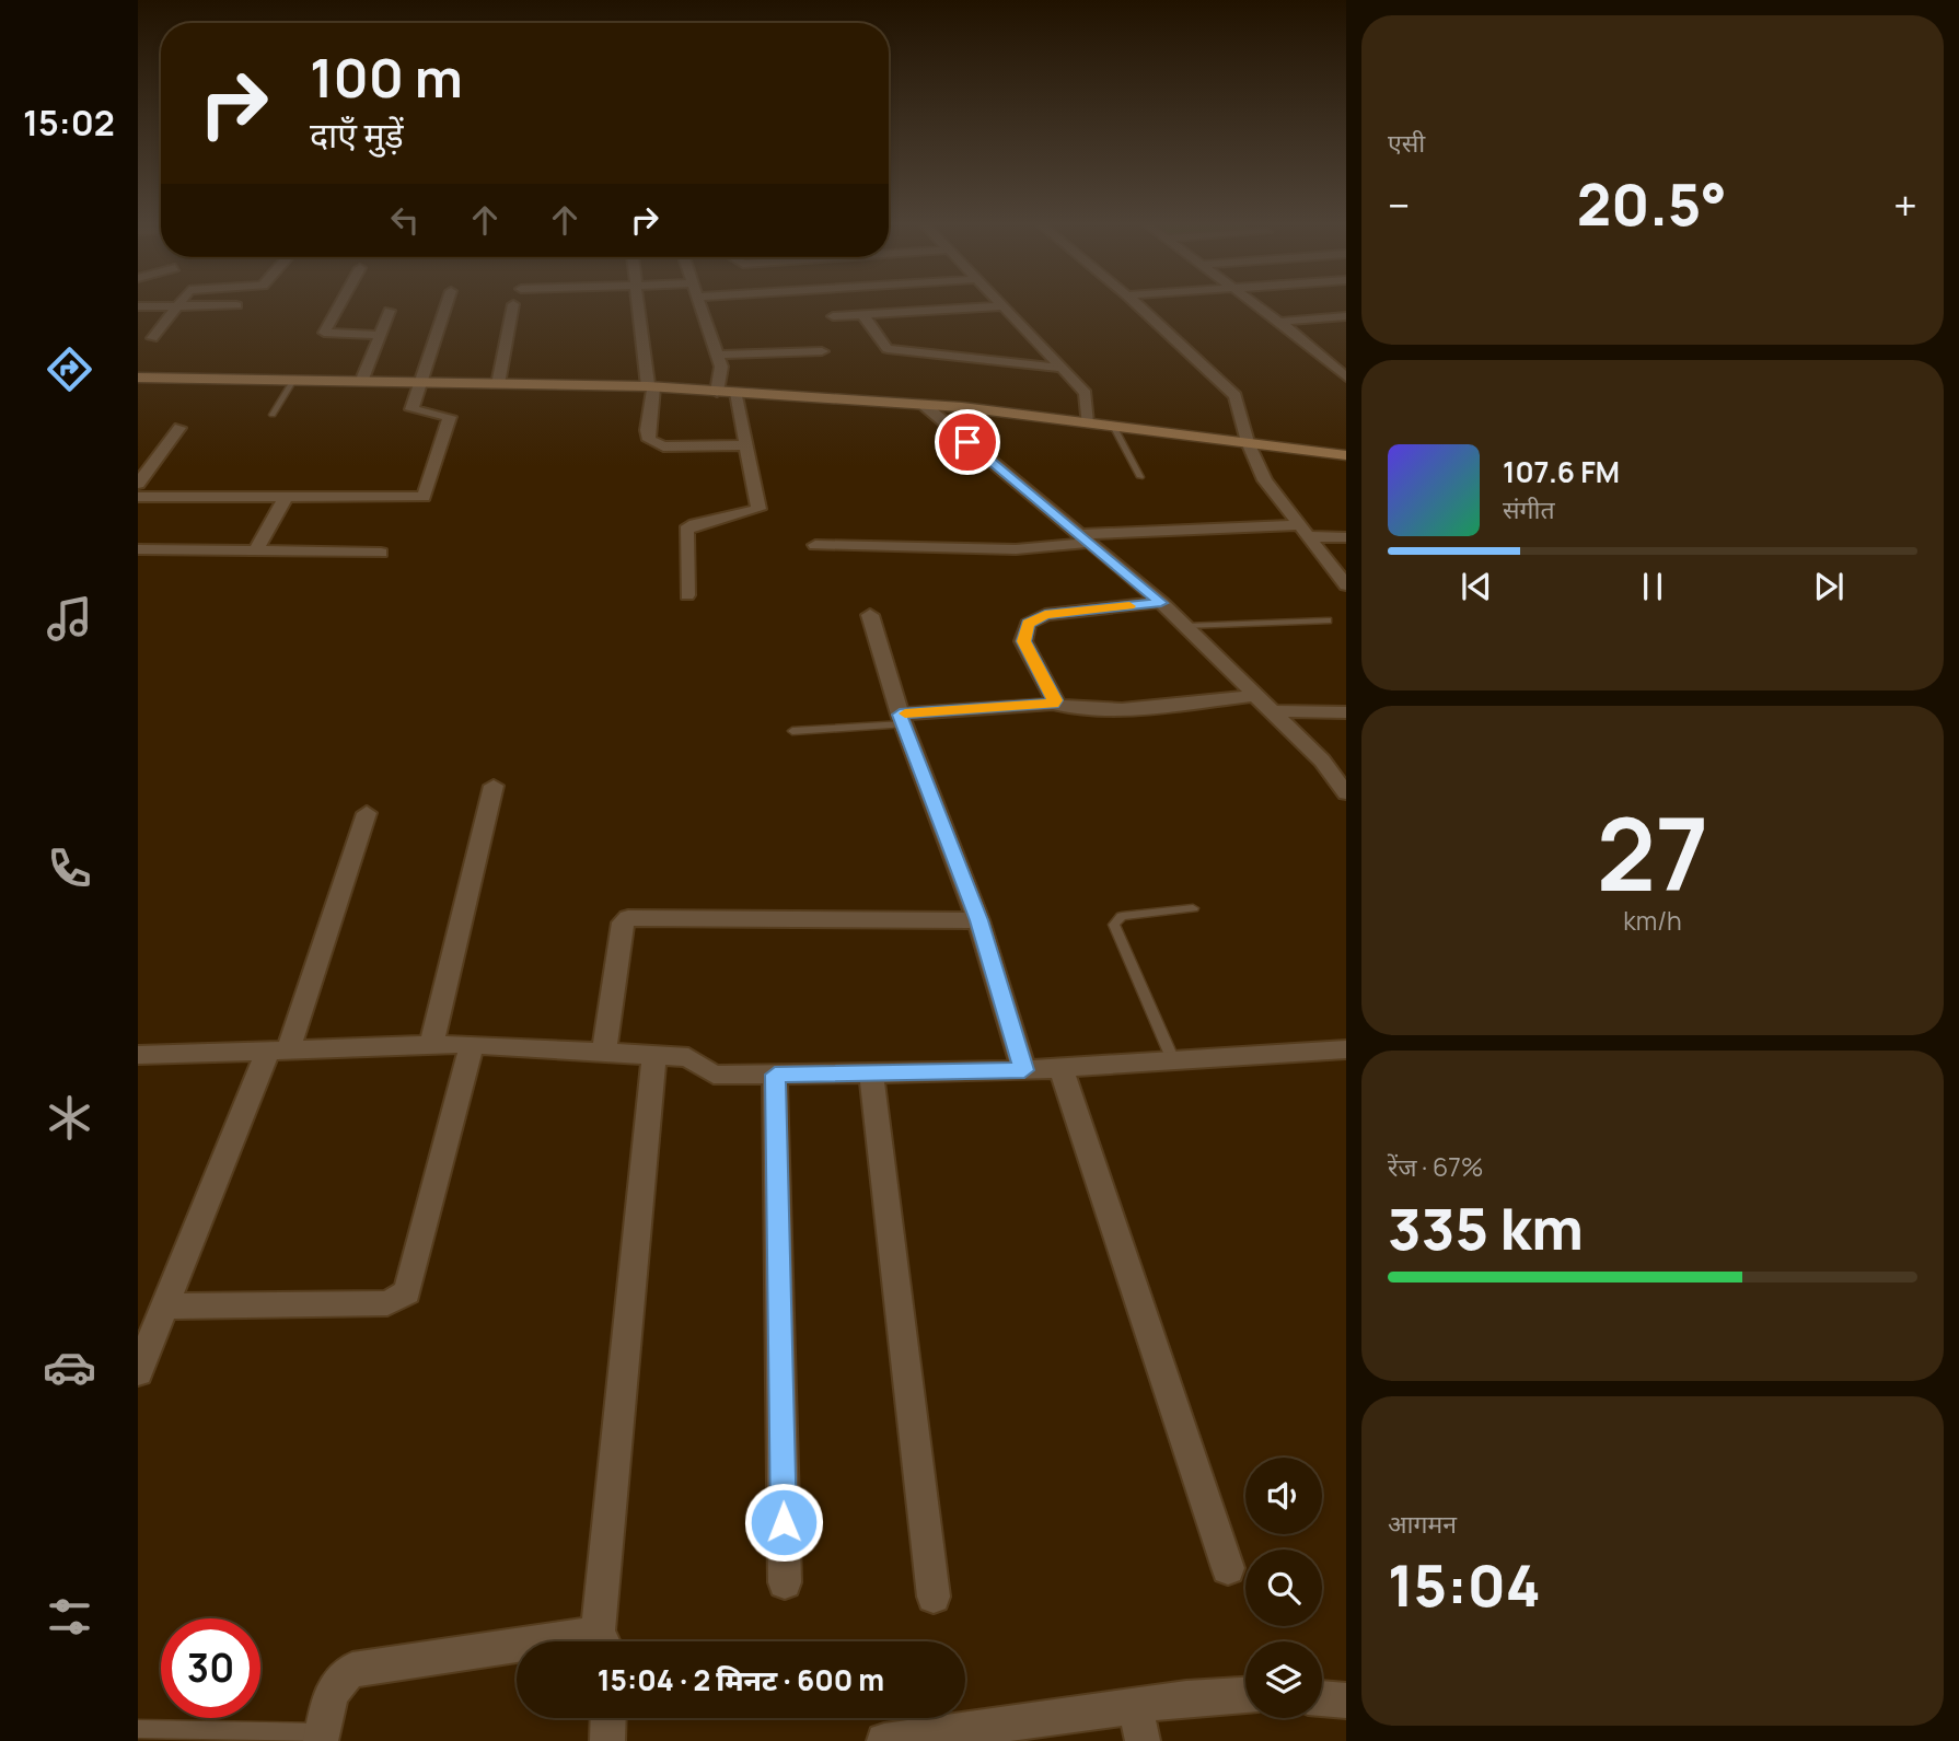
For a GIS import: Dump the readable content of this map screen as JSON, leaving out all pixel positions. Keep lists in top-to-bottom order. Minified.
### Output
{"page":{"tabs":"15:02","tile":["एसी",["27","km/h"],["रेंज · 67%","335 km"],["आगमन","15:04"]],"turn":["100 m","दाएँ मुड़ें"],"heat":["−","20.5°","+"],"song":["107.6 FM","संगीत"],"limit":"30","trip":"15:04 · 2 मिनट · 600 m"}}
